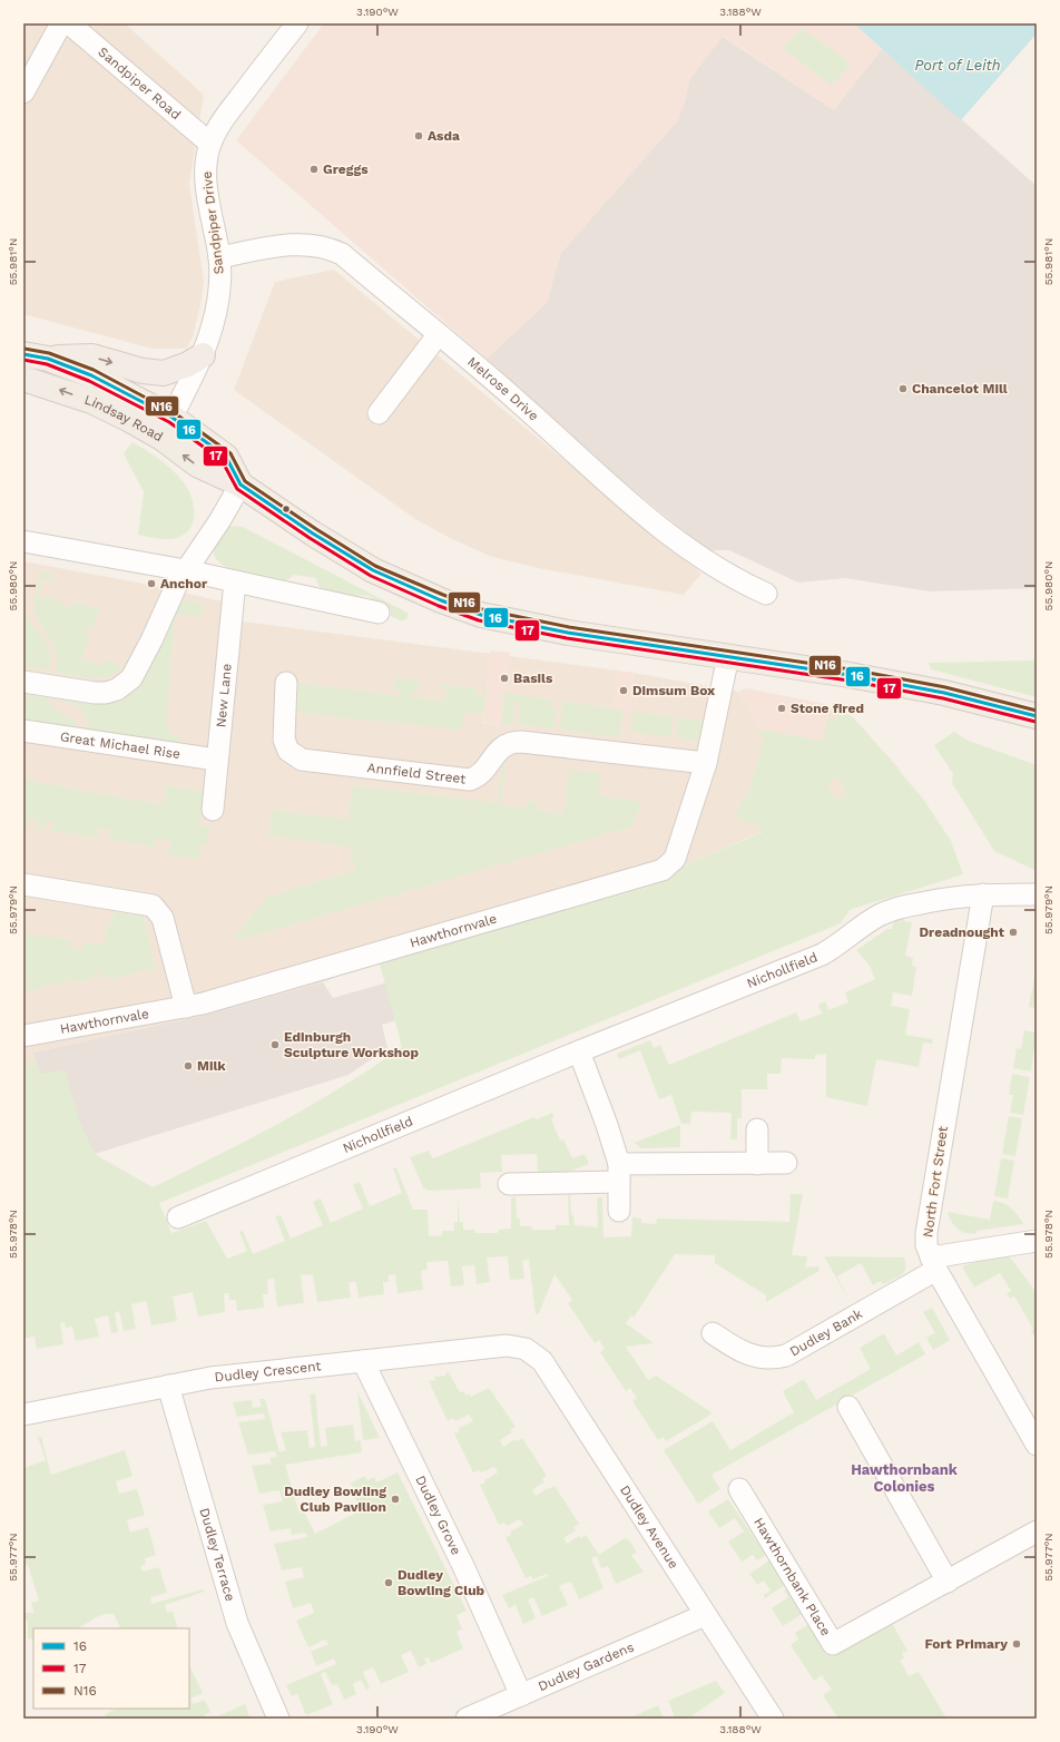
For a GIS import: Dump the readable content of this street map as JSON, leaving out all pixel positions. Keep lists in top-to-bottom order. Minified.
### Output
{"streets":{"main road":["Lindsay Road"],"street":["Sandpiper Road","Sandpiper Drive","Melrose Drive","New Lane","Great Michael Rise","Annfield Street","Hawthornvale","Nichollfield","North Fort Street","Dudley Bank","Dudley Crescent","Dudley Grove","Dudley Avenue","Dudley Terrace","Hawthornbank Place","Dudley Gardens"]},"crossings":[["Sandpiper Road","Sandpiper Drive"],["Sandpiper Drive","Melrose Drive"],["Sandpiper Drive","Lindsay Road"],["Lindsay Road","Hawthornvale"],["New Lane","Great Michael Rise"],["Annfield Street","Hawthornvale"],["Nichollfield","North Fort Street"],["North Fort Street","Dudley Bank"],["Dudley Crescent","Dudley Grove"],["Dudley Crescent","Dudley Avenue"],["Dudley Crescent","Dudley Terrace"],["Dudley Grove","Dudley Gardens"],["Dudley Avenue","Dudley Gardens"]],"districts":["Hawthornbank Colonies"],"water":["Port of Leith"],"places":["Asda","Greggs","Chancelot Mill","Anchor","Basils","Dimsum Box","Stone fired","Dreadnought","Edinburgh Sculpture Workshop","Milk","Dudley Bowling Club Pavilion","Dudley Bowling Club","Fort Primary"],"lines":["transit line N16","transit line 16","transit line 17"],"legend":["16","17","N16"],"coordinates":["3.190°W","3.188°W","55.981°N","55.980°N","55.979°N","55.978°N","55.977°N"]}
